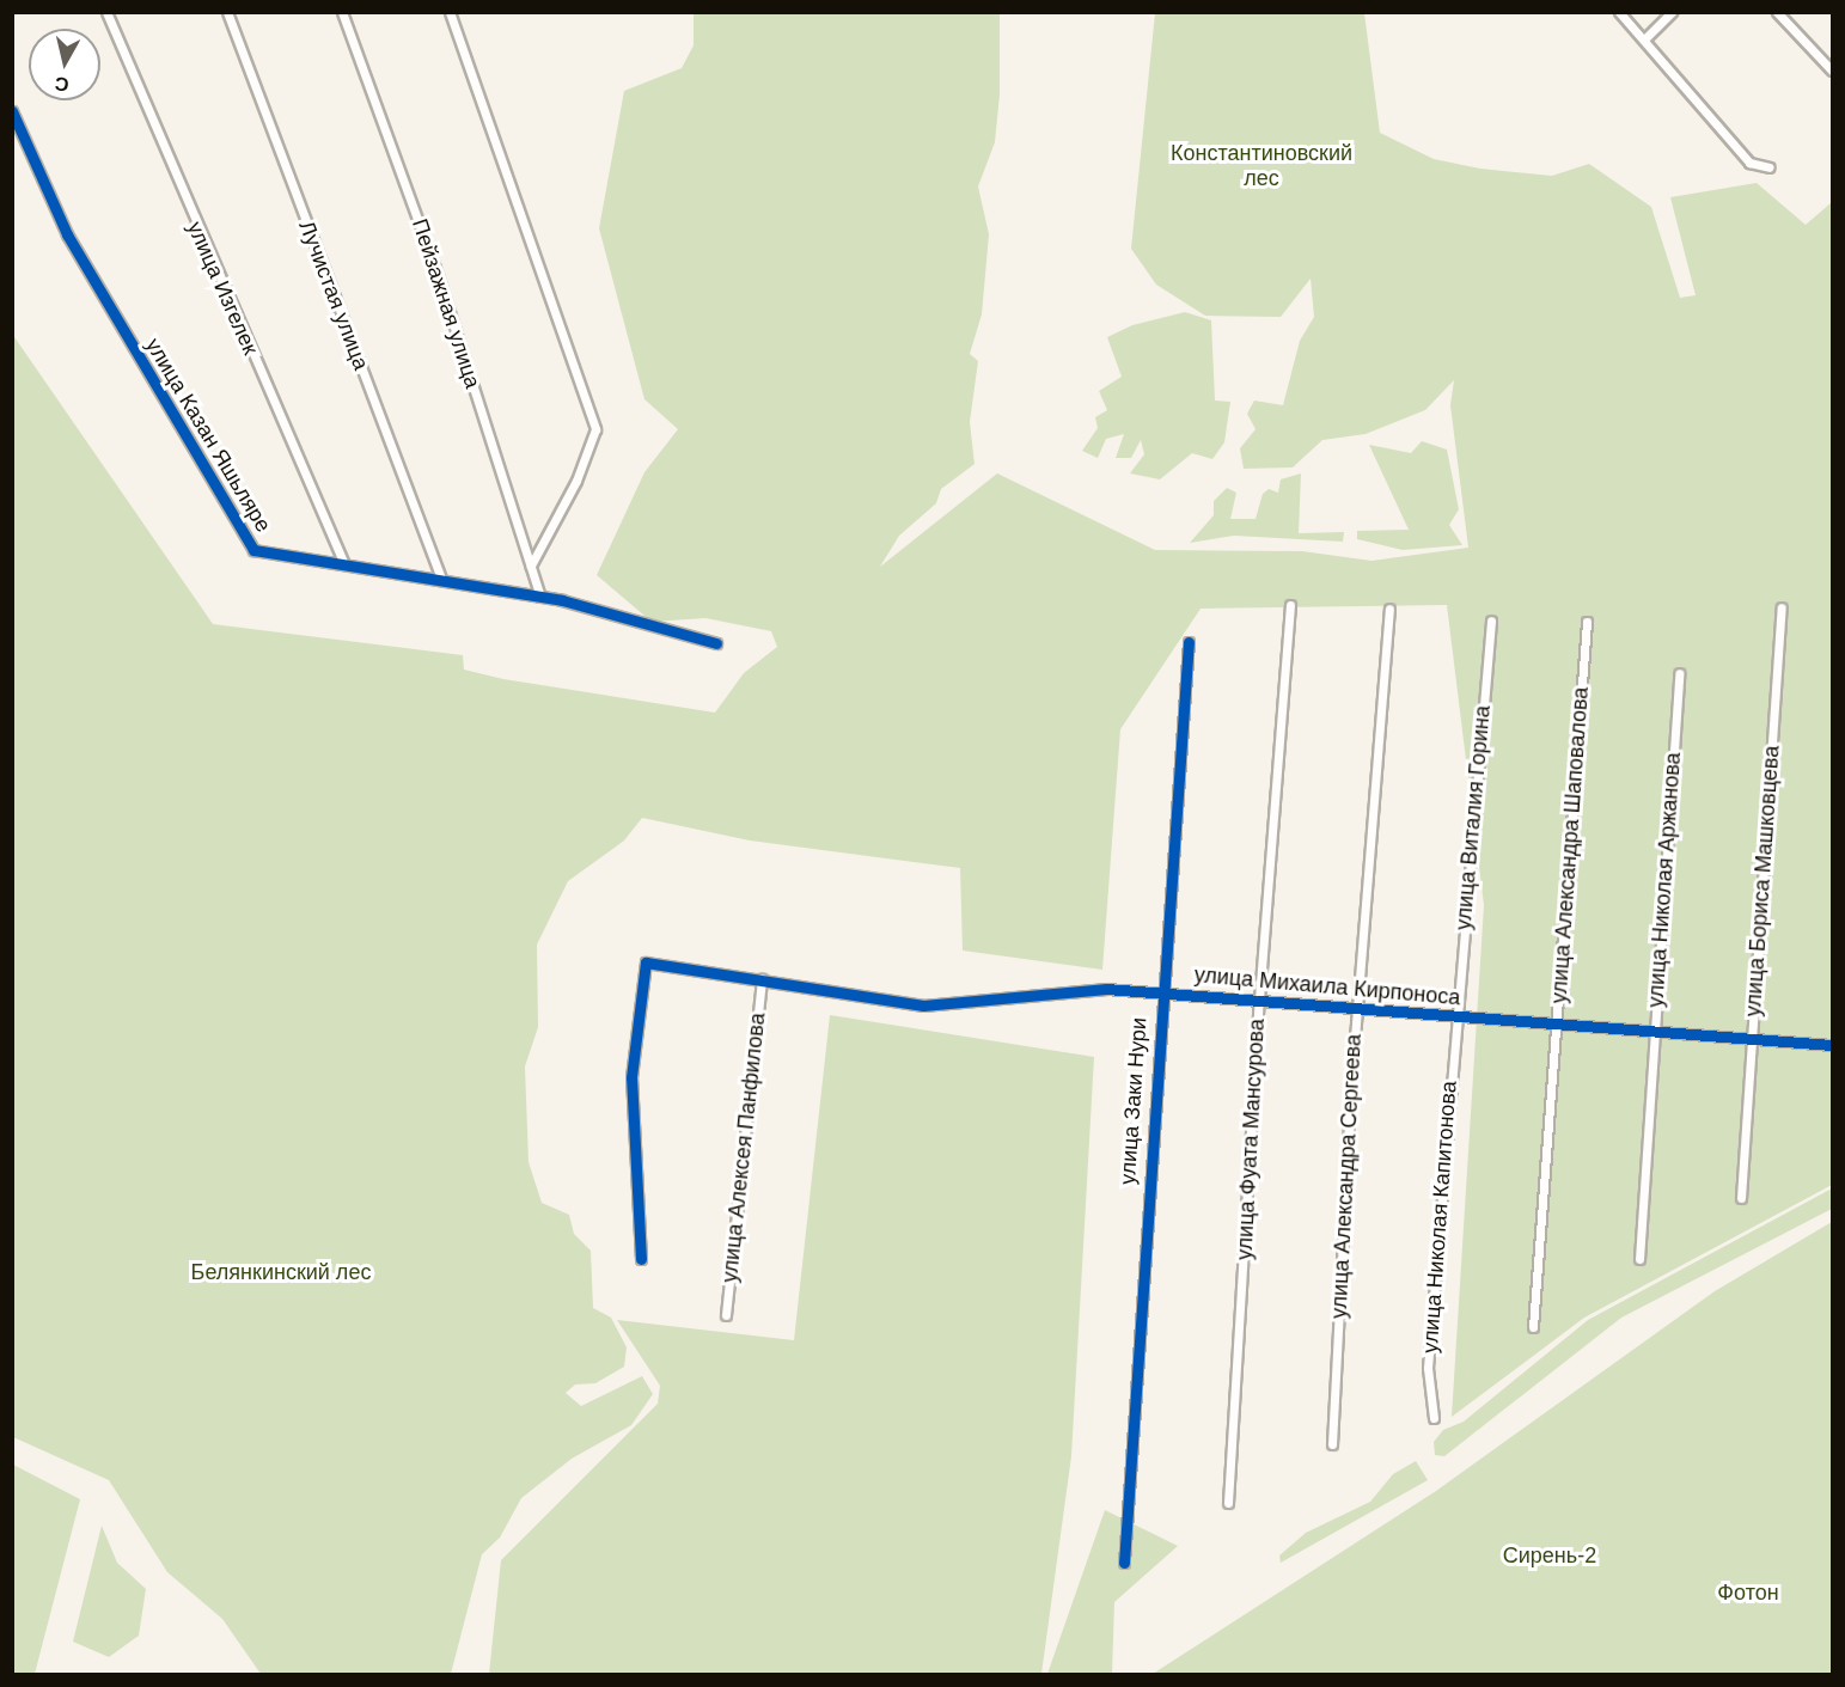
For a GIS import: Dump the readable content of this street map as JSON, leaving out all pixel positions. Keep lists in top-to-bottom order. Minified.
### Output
{"streets":{"street":["улица Изгелек","Лучистая улица","Пейзажная улица","улица Казан Яшьляре","улица Виталия Горина","улица Александра Шаповалова","улица Николая Аржанова","улица Бориса Машковцева","улица Михаила Кирпоноса","улица Заки Нури","улица Фуата Мансурова","улица Алексея Панфилова","улица Александра Сергеева","улица Николая Капитонова"]},"crossings":[["улица Изгелек","улица Казан Яшьляре"],["Лучистая улица","улица Казан Яшьляре"],["Пейзажная улица","улица Казан Яшьляре"],["улица Виталия Горина","улица Михаила Кирпоноса"],["улица Виталия Горина","улица Николая Капитонова"],["улица Александра Шаповалова","улица Михаила Кирпоноса"],["улица Николая Аржанова","улица Михаила Кирпоноса"],["улица Бориса Машковцева","улица Михаила Кирпоноса"],["улица Михаила Кирпоноса","улица Заки Нури"],["улица Михаила Кирпоноса","улица Фуата Мансурова"],["улица Михаила Кирпоноса","улица Алексея Панфилова"],["улица Михаила Кирпоноса","улица Александра Сергеева"],["улица Михаила Кирпоноса","улица Николая Капитонова"]],"parks":["Константиновский лес","Белянкинский лес","Сирень-2","Фотон"],"north":"bottom"}
